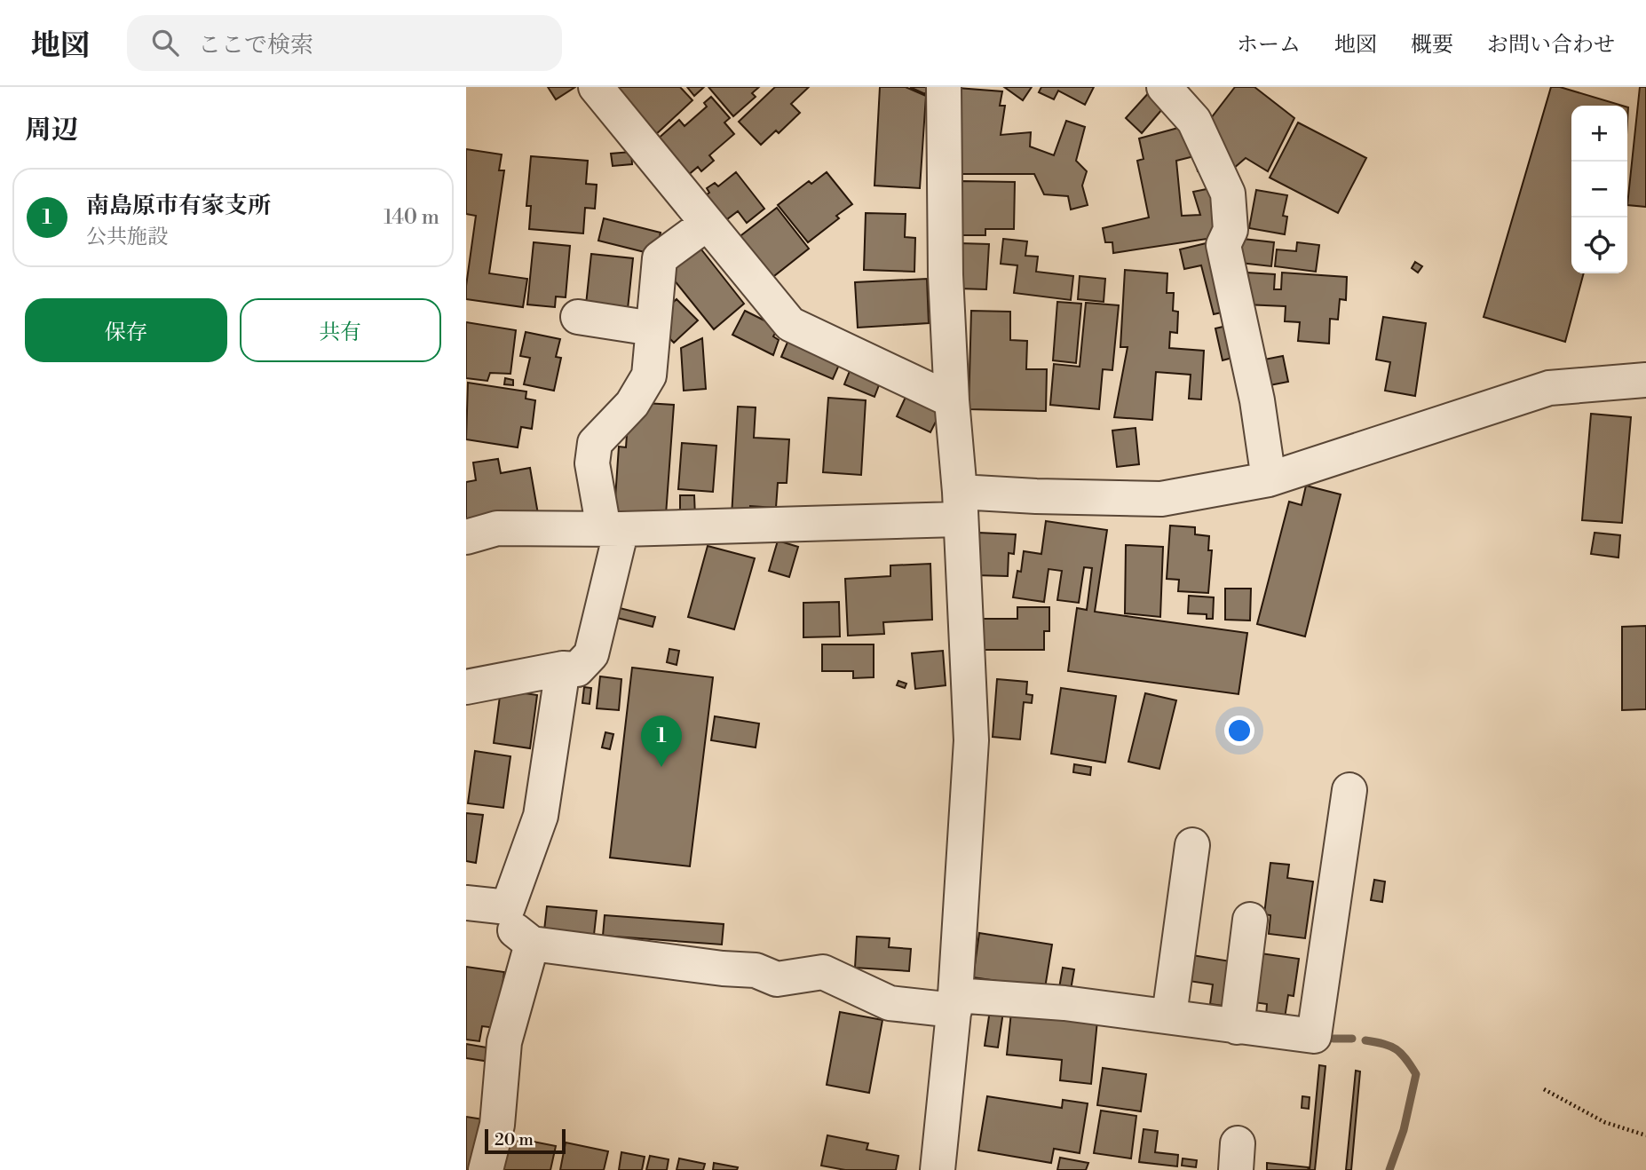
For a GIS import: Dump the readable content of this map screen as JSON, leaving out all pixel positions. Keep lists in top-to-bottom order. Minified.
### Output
{"scale_bar":"20 m","page":{"header":"地図","search":"ここで検索","nav":["ホーム","地図","概要","お問い合わせ"],"heading":"周辺","map_buttons":["+","−"],"list":[{"mark":"1","name":"南島原市有家支所","note":"公共施設","value":"140 m"}],"buttons":["保存","共有"],"pins":"1","scale":"20 m"}}
